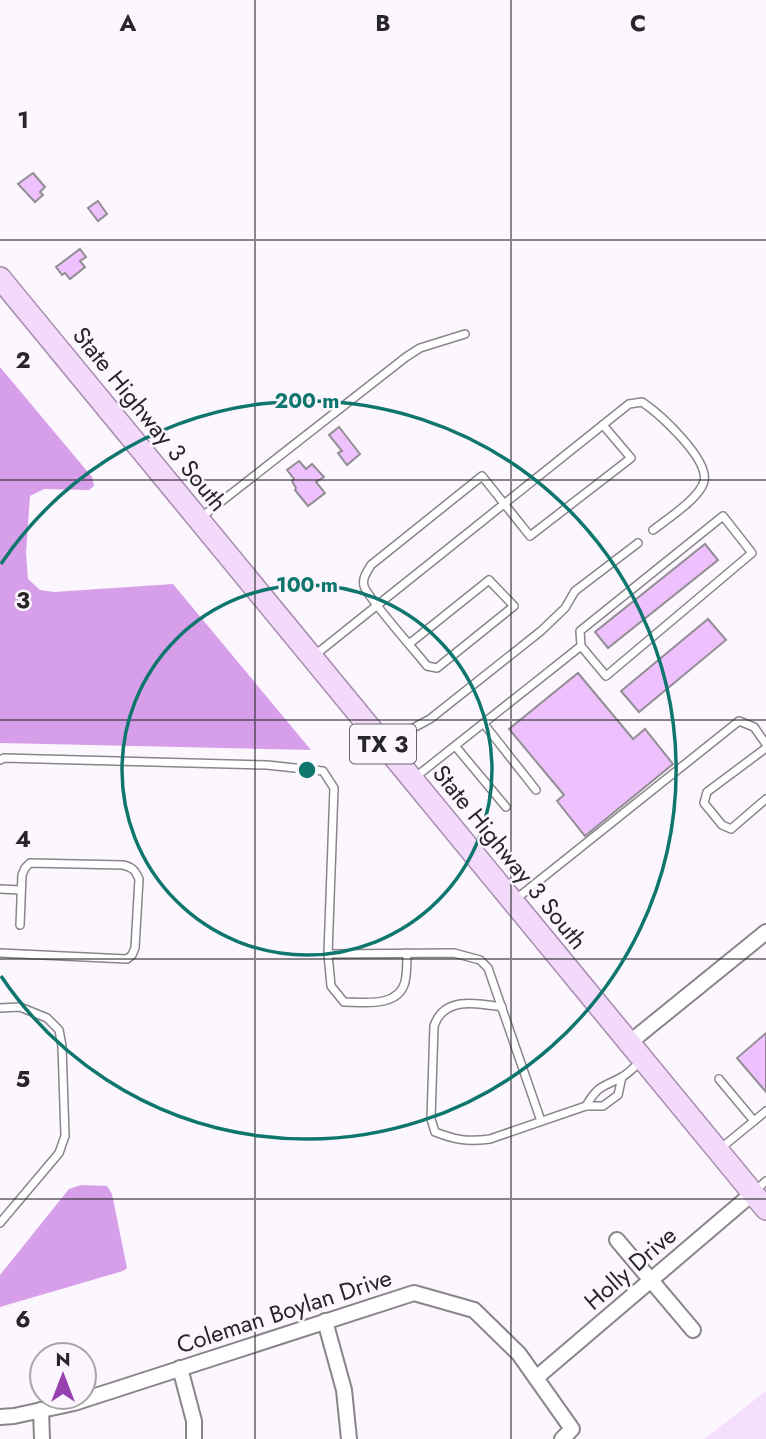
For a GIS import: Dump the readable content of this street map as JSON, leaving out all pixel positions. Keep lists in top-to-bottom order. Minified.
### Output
{"streets":{"main road":["State Highway 3 South","TX 3"],"street":["Holly Drive","Coleman Boylan Drive"]},"crossings":[["State Highway 3 South","Holly Drive"],["Holly Drive","Coleman Boylan Drive"]],"north":"top","grid":{"columns":["A","B","C"],"rows":["1","2","3","4","5","6"]},"rings":["200 m","100 m"]}
